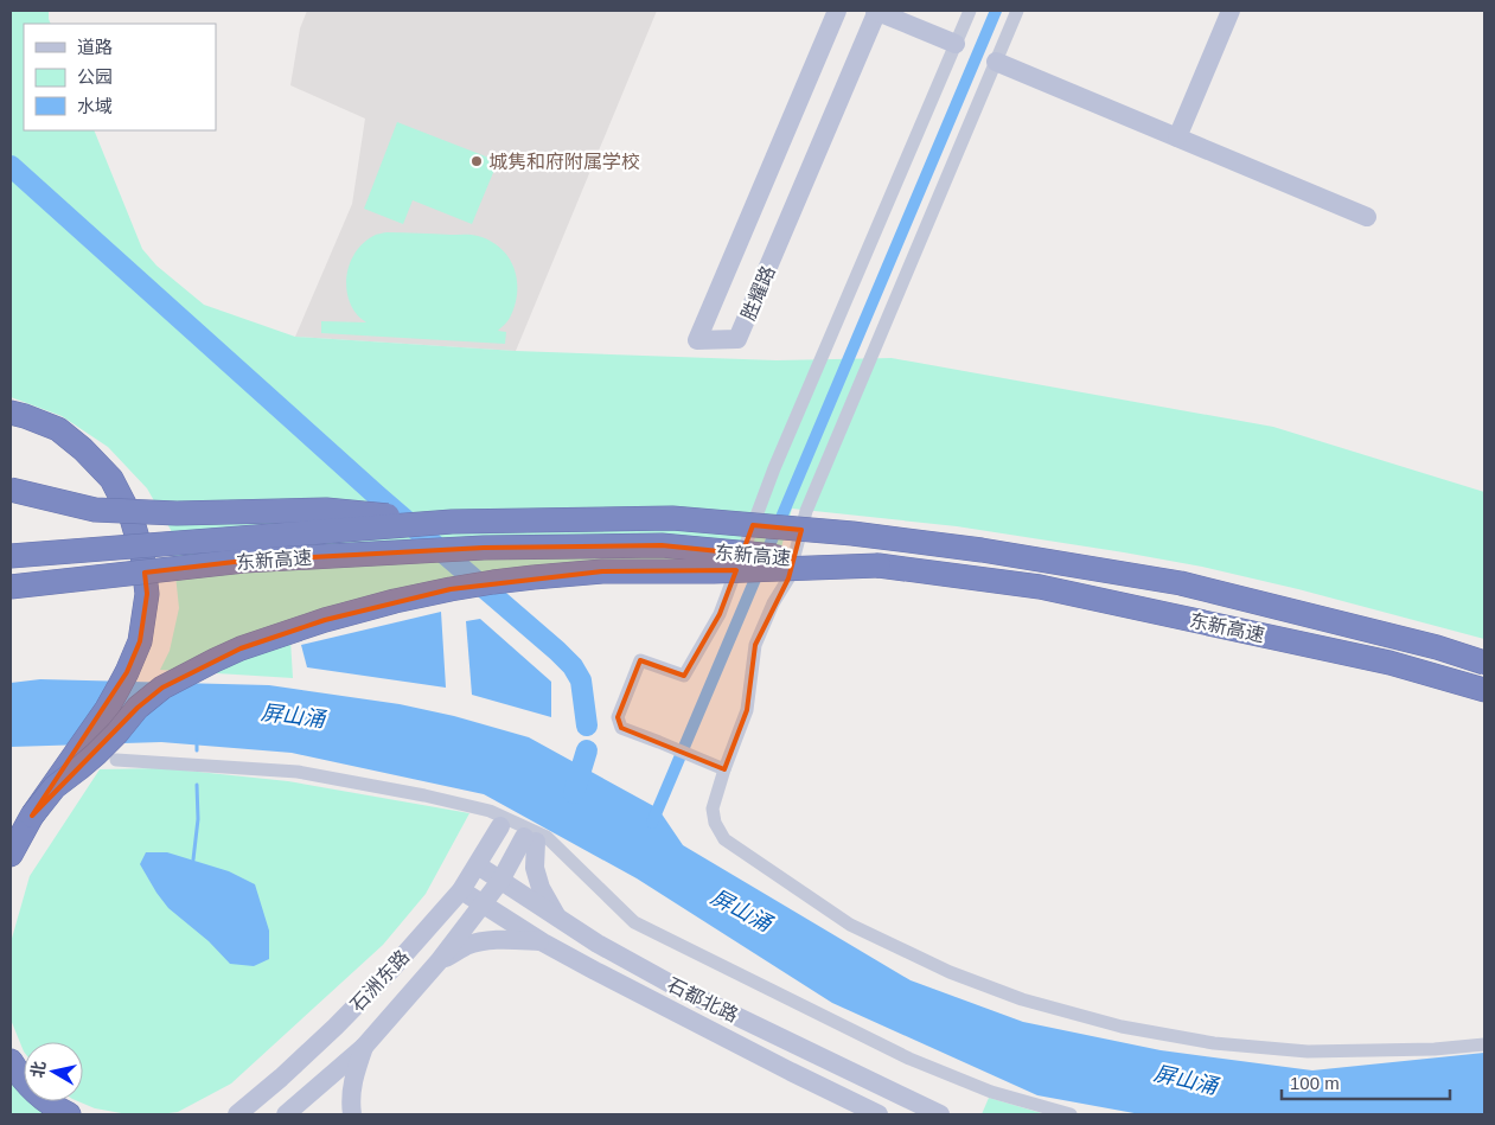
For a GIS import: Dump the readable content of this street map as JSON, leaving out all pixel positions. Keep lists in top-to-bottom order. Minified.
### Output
{"streets":{"highway":["东新高速"],"main road":["胜耀路","石洲东路","石都北路"]},"crossings":[["石洲东路","石都北路"]],"water":["屏山涌"],"places":["城隽和府附属学校"],"legend":["道路","公园","水域"],"scale_bar":"100 m","north":"left"}
